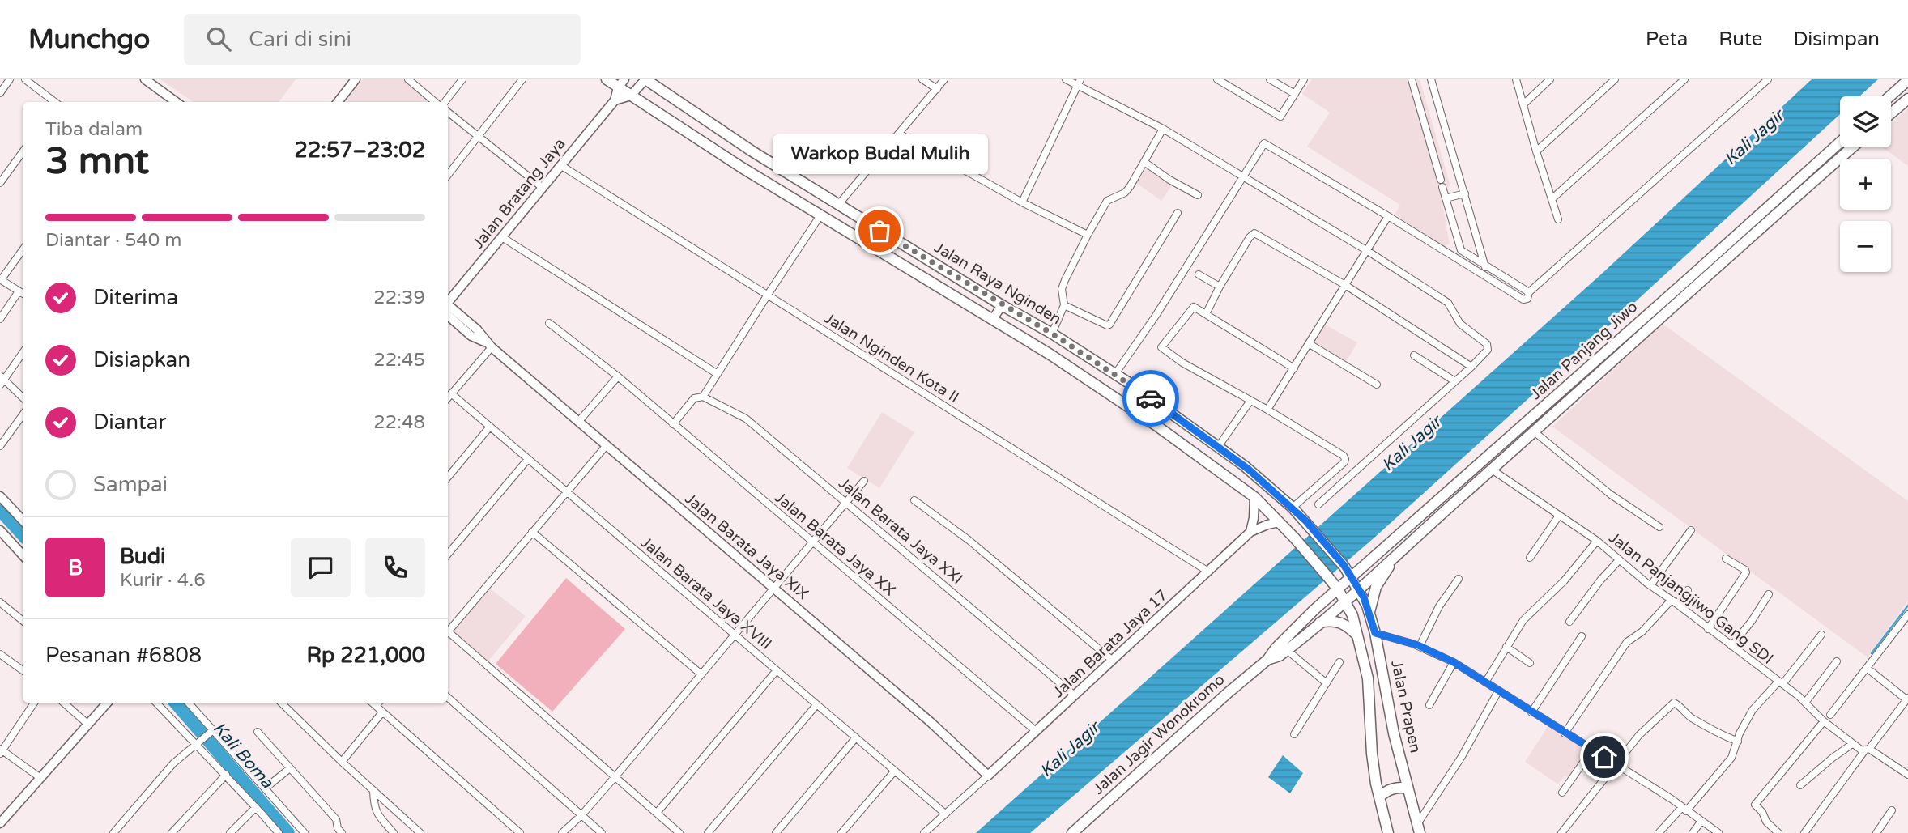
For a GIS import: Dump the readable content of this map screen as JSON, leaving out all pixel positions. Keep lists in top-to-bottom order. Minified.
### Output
{"streets":{"main road":["Jalan Raya Nginden","Jalan Panjang Jiwo","Jalan Prapen","Jalan Jagir Wonokromo"],"street":["Jalan Bratang Jaya","Jalan Nginden Kota II","Jalan Barata Jaya XXI","Jalan Barata Jaya XX","Jalan Barata Jaya XIX","Jalan Barata Jaya XVIII","Jalan Panjangjiwo Gang SDI","Jalan Barata Jaya 17"]},"crossings":[["Jalan Bratang Jaya","Jalan Nginden Kota II"],["Jalan Raya Nginden","Jalan Panjang Jiwo"],["Jalan Raya Nginden","Jalan Prapen"],["Jalan Raya Nginden","Jalan Jagir Wonokromo"],["Jalan Panjang Jiwo","Jalan Panjangjiwo Gang SDI"],["Jalan Panjang Jiwo","Jalan Prapen"],["Jalan Panjang Jiwo","Jalan Jagir Wonokromo"],["Jalan Nginden Kota II","Jalan Barata Jaya 17"],["Jalan Barata Jaya XXI","Jalan Barata Jaya 17"],["Jalan Barata Jaya XX","Jalan Barata Jaya 17"],["Jalan Barata Jaya XIX","Jalan Barata Jaya 17"],["Jalan Prapen","Jalan Jagir Wonokromo"]],"water":["Kali Jagir","Kali Boma"],"places":["Warkop Budal Mulih"],"page":{"header":"Munchgo","search":"Cari di sini","nav":["Peta","Rute","Disimpan"],"map_buttons":["+","−"],"heading":["3 mnt","Tiba dalam","22:57–23:02"],"panel":["Budi","Kurir · 4.6","Pesanan #6808","Rp 221,000"],"bubble":"Warkop Budal Mulih","bar":"Diantar · 540 m","list":[["Diterima","22:39"],["Disiapkan","22:45"],["Diantar","22:48"],"Sampai"],"round":"B"}}
